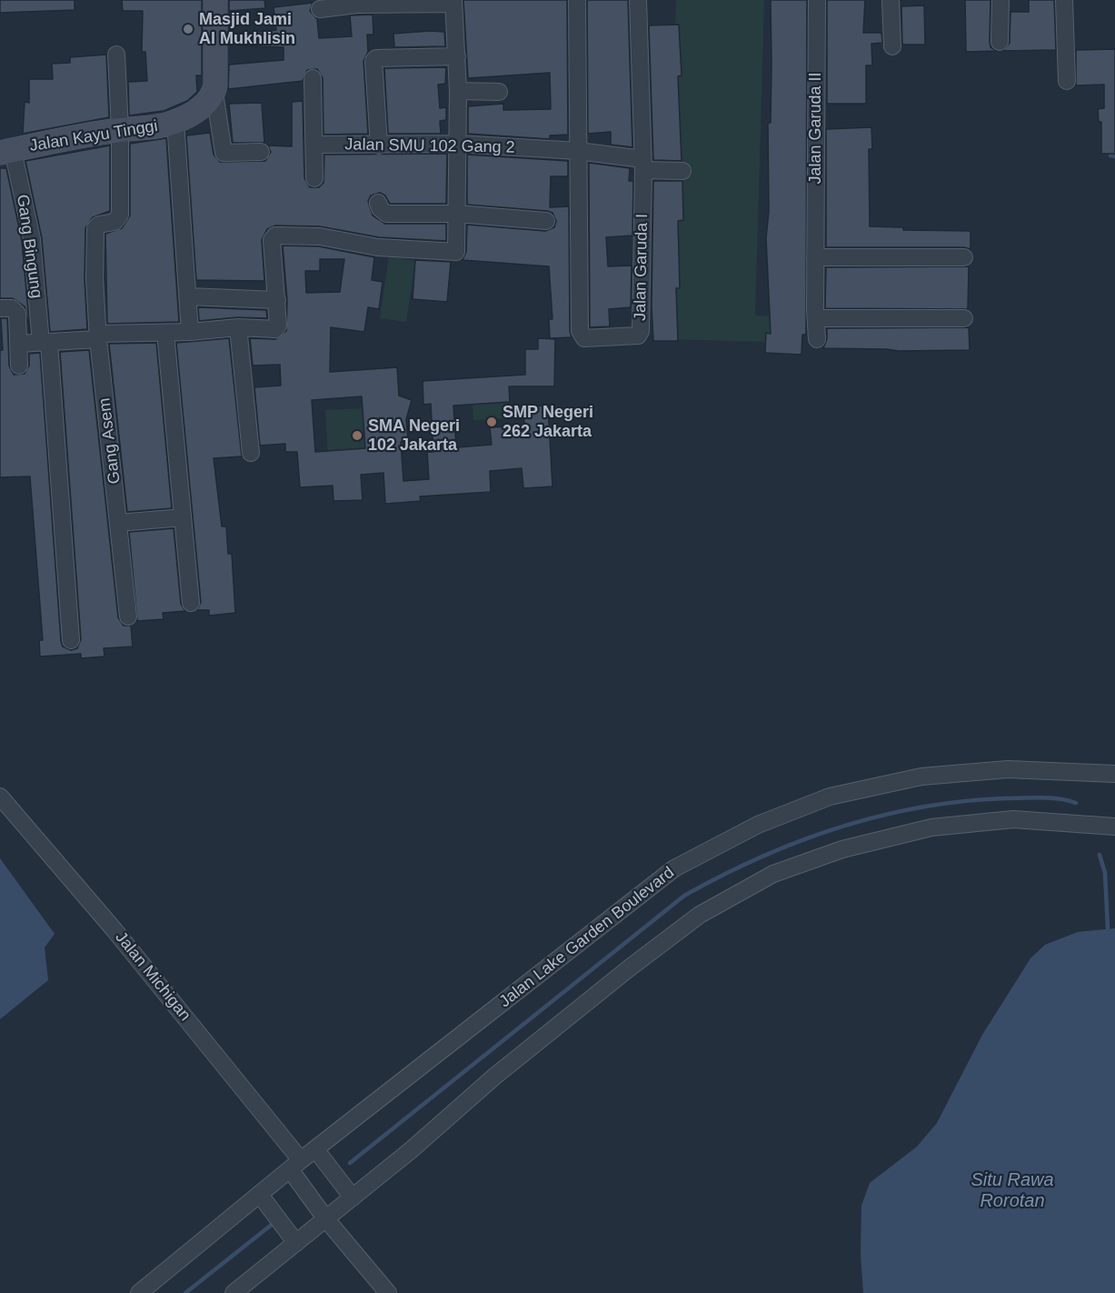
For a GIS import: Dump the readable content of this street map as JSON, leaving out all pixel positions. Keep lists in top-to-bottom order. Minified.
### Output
{"streets":{"street":["Jalan Garuda II","Jalan Kayu Tinggi","Jalan SMU 102 Gang 2","Gang Bingung","Jalan Garuda I","Gang Asem","Jalan Lake Garden Boulevard","Jalan Michigan"]},"crossings":[["Jalan Kayu Tinggi","Gang Bingung"],["Jalan Kayu Tinggi","Gang Asem"],["Jalan SMU 102 Gang 2","Jalan Garuda I"],["Jalan Lake Garden Boulevard","Jalan Michigan"]],"water":["Situ Rawa Rorotan"],"places":["Masjid Jami Al Mukhlisin","SMP Negeri 262 Jakarta","SMA Negeri 102 Jakarta"]}
